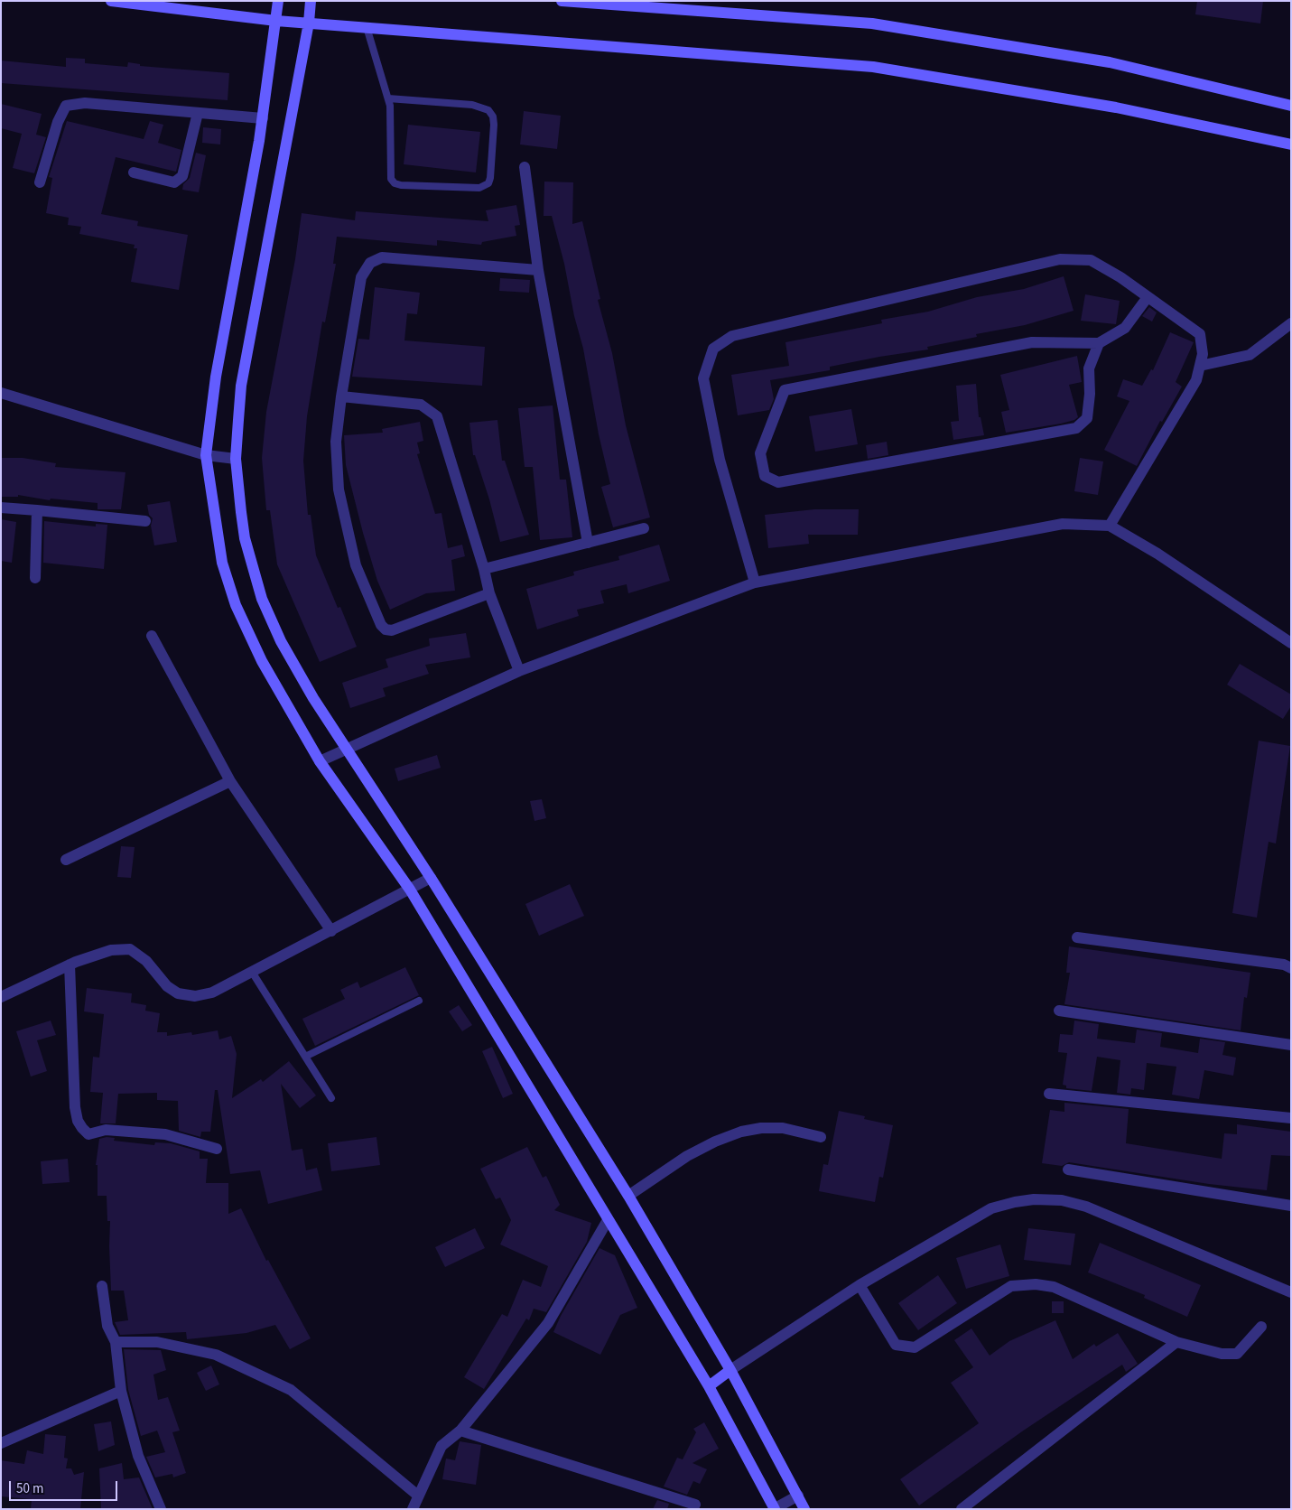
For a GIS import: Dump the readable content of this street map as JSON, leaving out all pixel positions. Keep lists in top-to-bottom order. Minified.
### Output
{"scale_bar":"50 m"}
